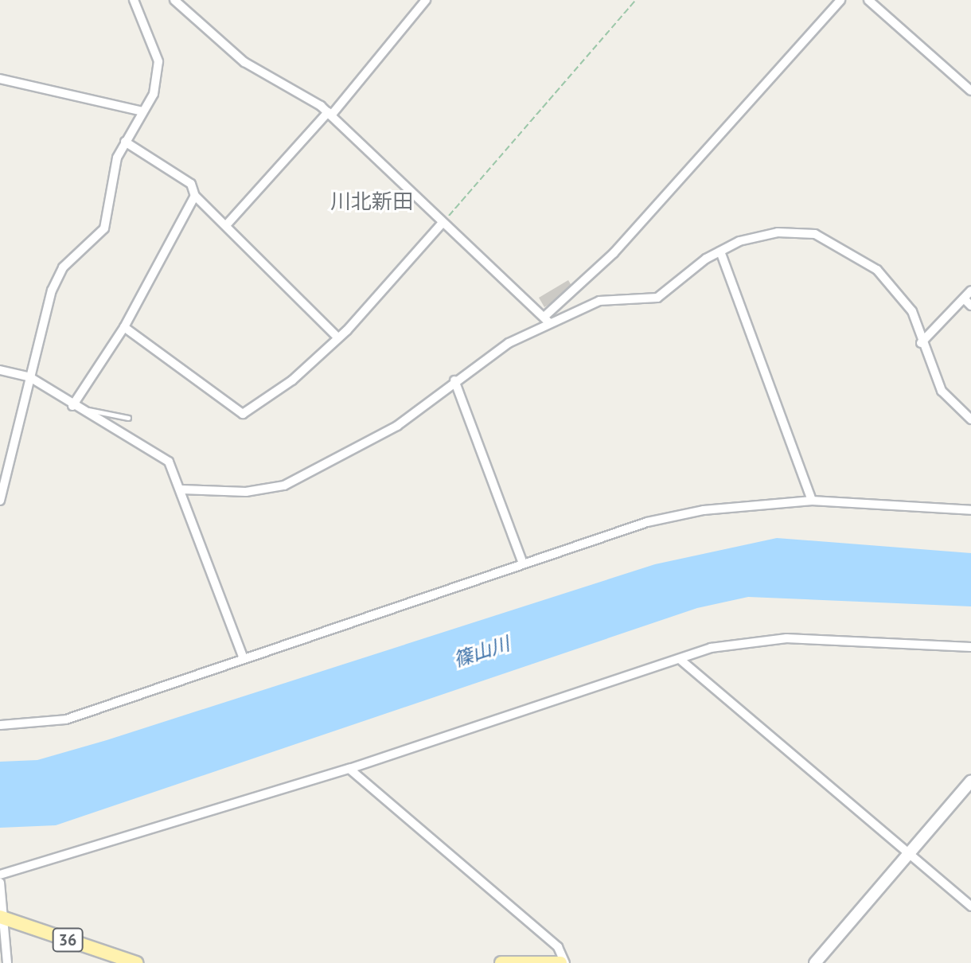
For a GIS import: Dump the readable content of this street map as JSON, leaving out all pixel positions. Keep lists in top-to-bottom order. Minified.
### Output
{"streets":{"main road":["36"]},"districts":["川北新田"],"water":["篠山川"]}
